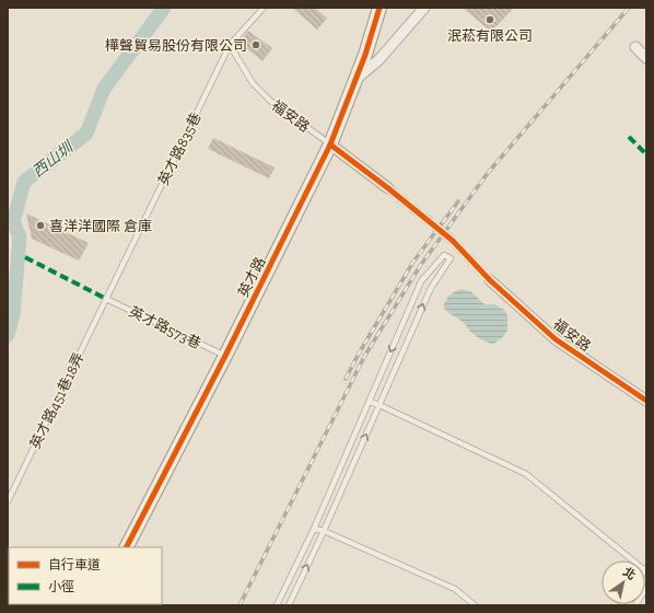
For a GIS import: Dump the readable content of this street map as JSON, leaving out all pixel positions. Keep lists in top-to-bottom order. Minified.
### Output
{"streets":{"street":["福安路","英才路"],"lane":["英才路835巷","英才路573巷","英才路451巷18弄"]},"crossings":[["福安路","英才路835巷"],["福安路","英才路"],["英才路835巷","英才路573巷"],["英才路835巷","英才路451巷18弄"],["英才路","英才路573巷"],["英才路573巷","英才路451巷18弄"]],"water":["西山圳"],"places":["泯菘有限公司","樺聲貿易股份有限公司","喜洋洋國際 倉庫"],"legend":["自行車道","小徑"],"north":"top right"}
